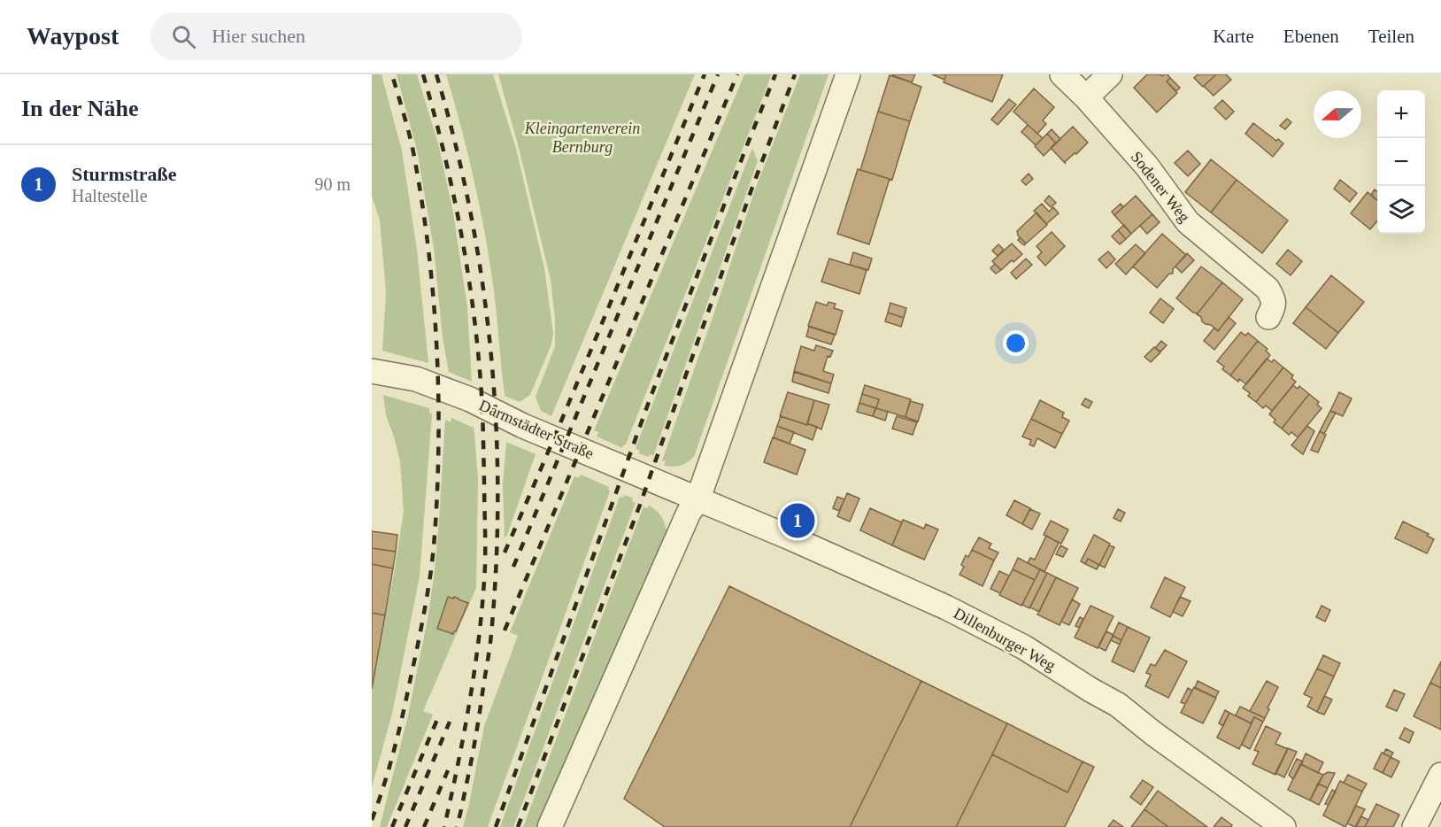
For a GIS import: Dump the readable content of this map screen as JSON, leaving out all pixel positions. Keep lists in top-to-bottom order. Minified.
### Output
{"streets":{"street":["Sodener Weg","Darmstädter Straße","Dillenburger Weg"]},"crossings":[["Darmstädter Straße","Dillenburger Weg"]],"parks":["Kleingartenverein Bernburg"],"north":"left","page":{"header":"Waypost","search":"Hier suchen","nav":["Karte","Ebenen","Teilen"],"heading":"In der Nähe","map_buttons":["+","−"],"list":[{"mark":"1","name":"Sturmstraße","note":"Haltestelle","value":"90 m"}],"pins":"1"}}
